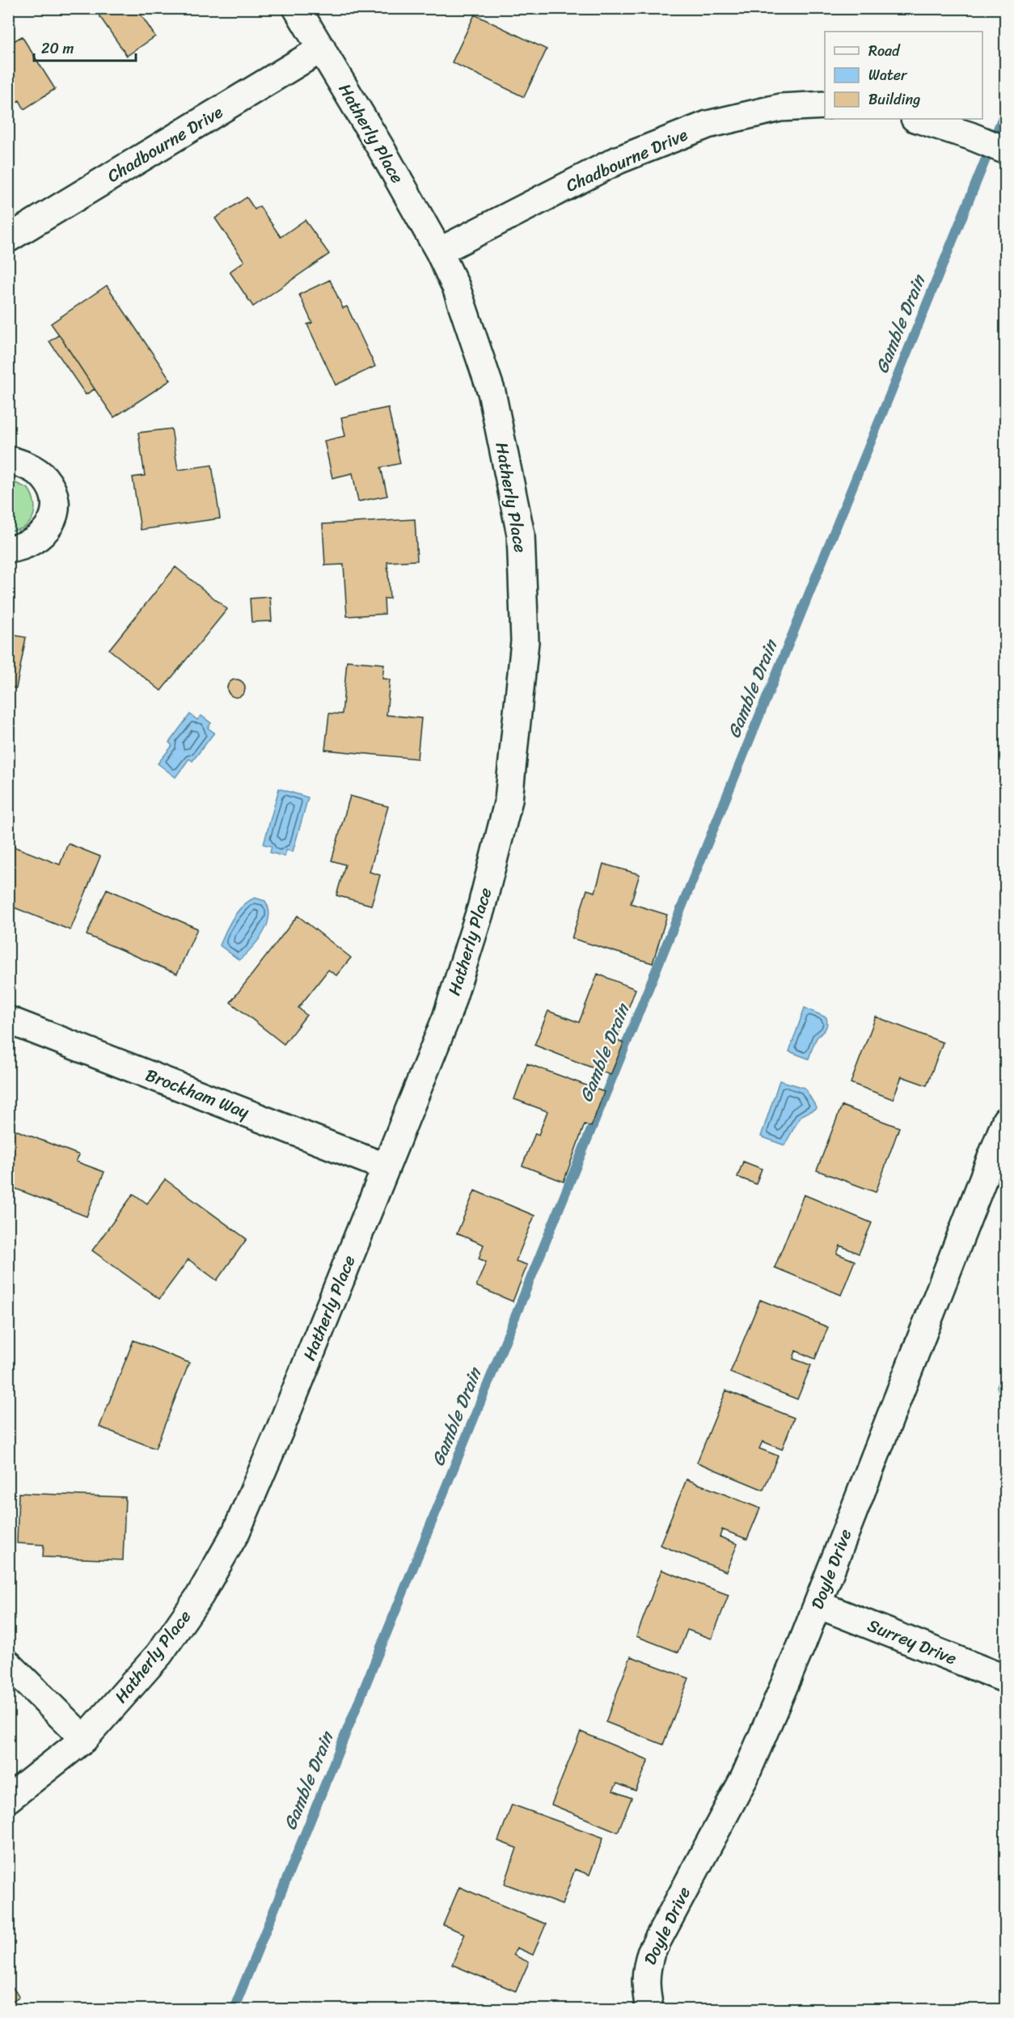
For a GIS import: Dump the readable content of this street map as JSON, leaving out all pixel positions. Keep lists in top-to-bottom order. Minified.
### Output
{"streets":{"street":["Hatherly Place","Chadbourne Drive","Brockham Way","Doyle Drive","Surrey Drive"]},"crossings":[["Hatherly Place","Chadbourne Drive"],["Hatherly Place","Brockham Way"],["Doyle Drive","Surrey Drive"]],"water":["Gamble Drain"],"legend":["Road","Water","Building"],"scale_bar":"20 m"}
